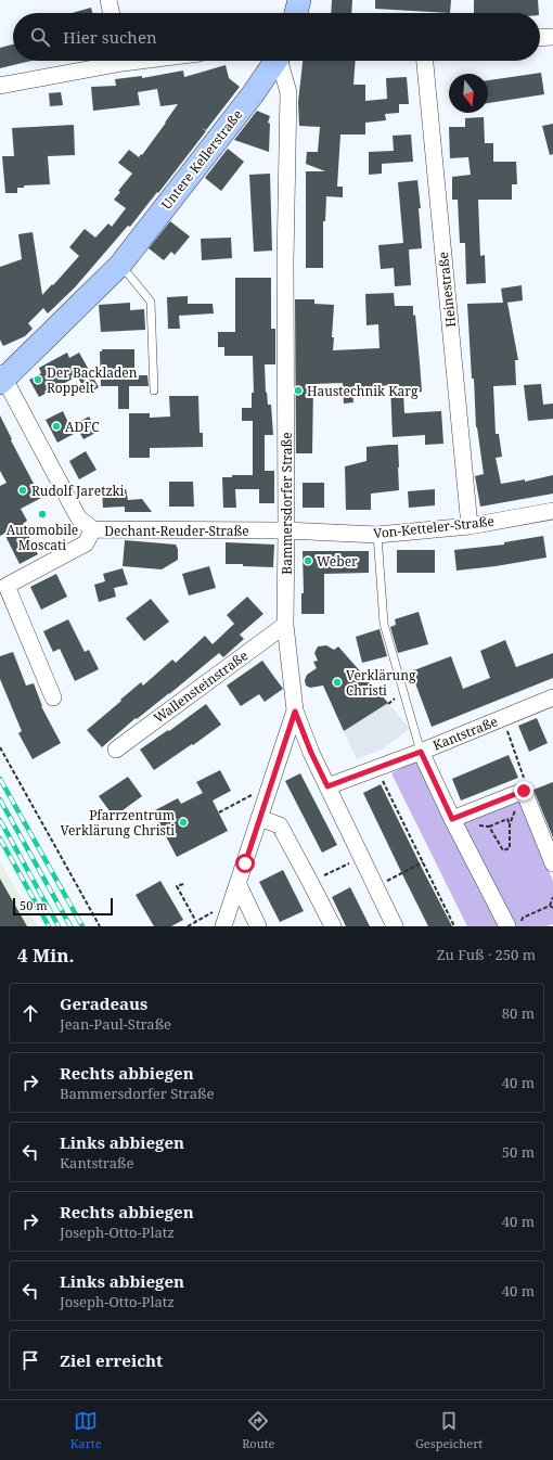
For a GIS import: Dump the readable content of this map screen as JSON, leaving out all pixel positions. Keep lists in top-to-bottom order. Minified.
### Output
{"streets":{"street":["Untere Kellerstraße","Heinestraße","Bammersdorfer Straße","Von-Ketteler-Straße","Dechant-Reuder-Straße","Wallensteinstraße","Kantstraße"]},"crossings":[["Untere Kellerstraße","Dechant-Reuder-Straße"],["Heinestraße","Von-Ketteler-Straße"],["Bammersdorfer Straße","Von-Ketteler-Straße"],["Bammersdorfer Straße","Dechant-Reuder-Straße"],["Bammersdorfer Straße","Wallensteinstraße"],["Bammersdorfer Straße","Kantstraße"],["Von-Ketteler-Straße","Dechant-Reuder-Straße"]],"places":["Der Backladen Roppelt","Haustechnik Karg","ADFC","Rudolf Jaretzki","Automobile Moscati","Weber","Verklärung Christi","Pfarrzentrum Verklärung Christi"],"scale_bar":"50 m","north":"bottom","page":{"search":"Hier suchen","scale":"50 m","heading":["4 Min.","Zu Fuß · 250 m"],"list":[["Geradeaus","Jean-Paul-Straße","80 m"],["Rechts abbiegen","Bammersdorfer Straße","40 m"],["Links abbiegen","Kantstraße","50 m"],["Rechts abbiegen","Joseph-Otto-Platz","40 m"],["Links abbiegen","Joseph-Otto-Platz","40 m"],"Ziel erreicht"],"nav":["Karte","Route","Gespeichert"]}}
